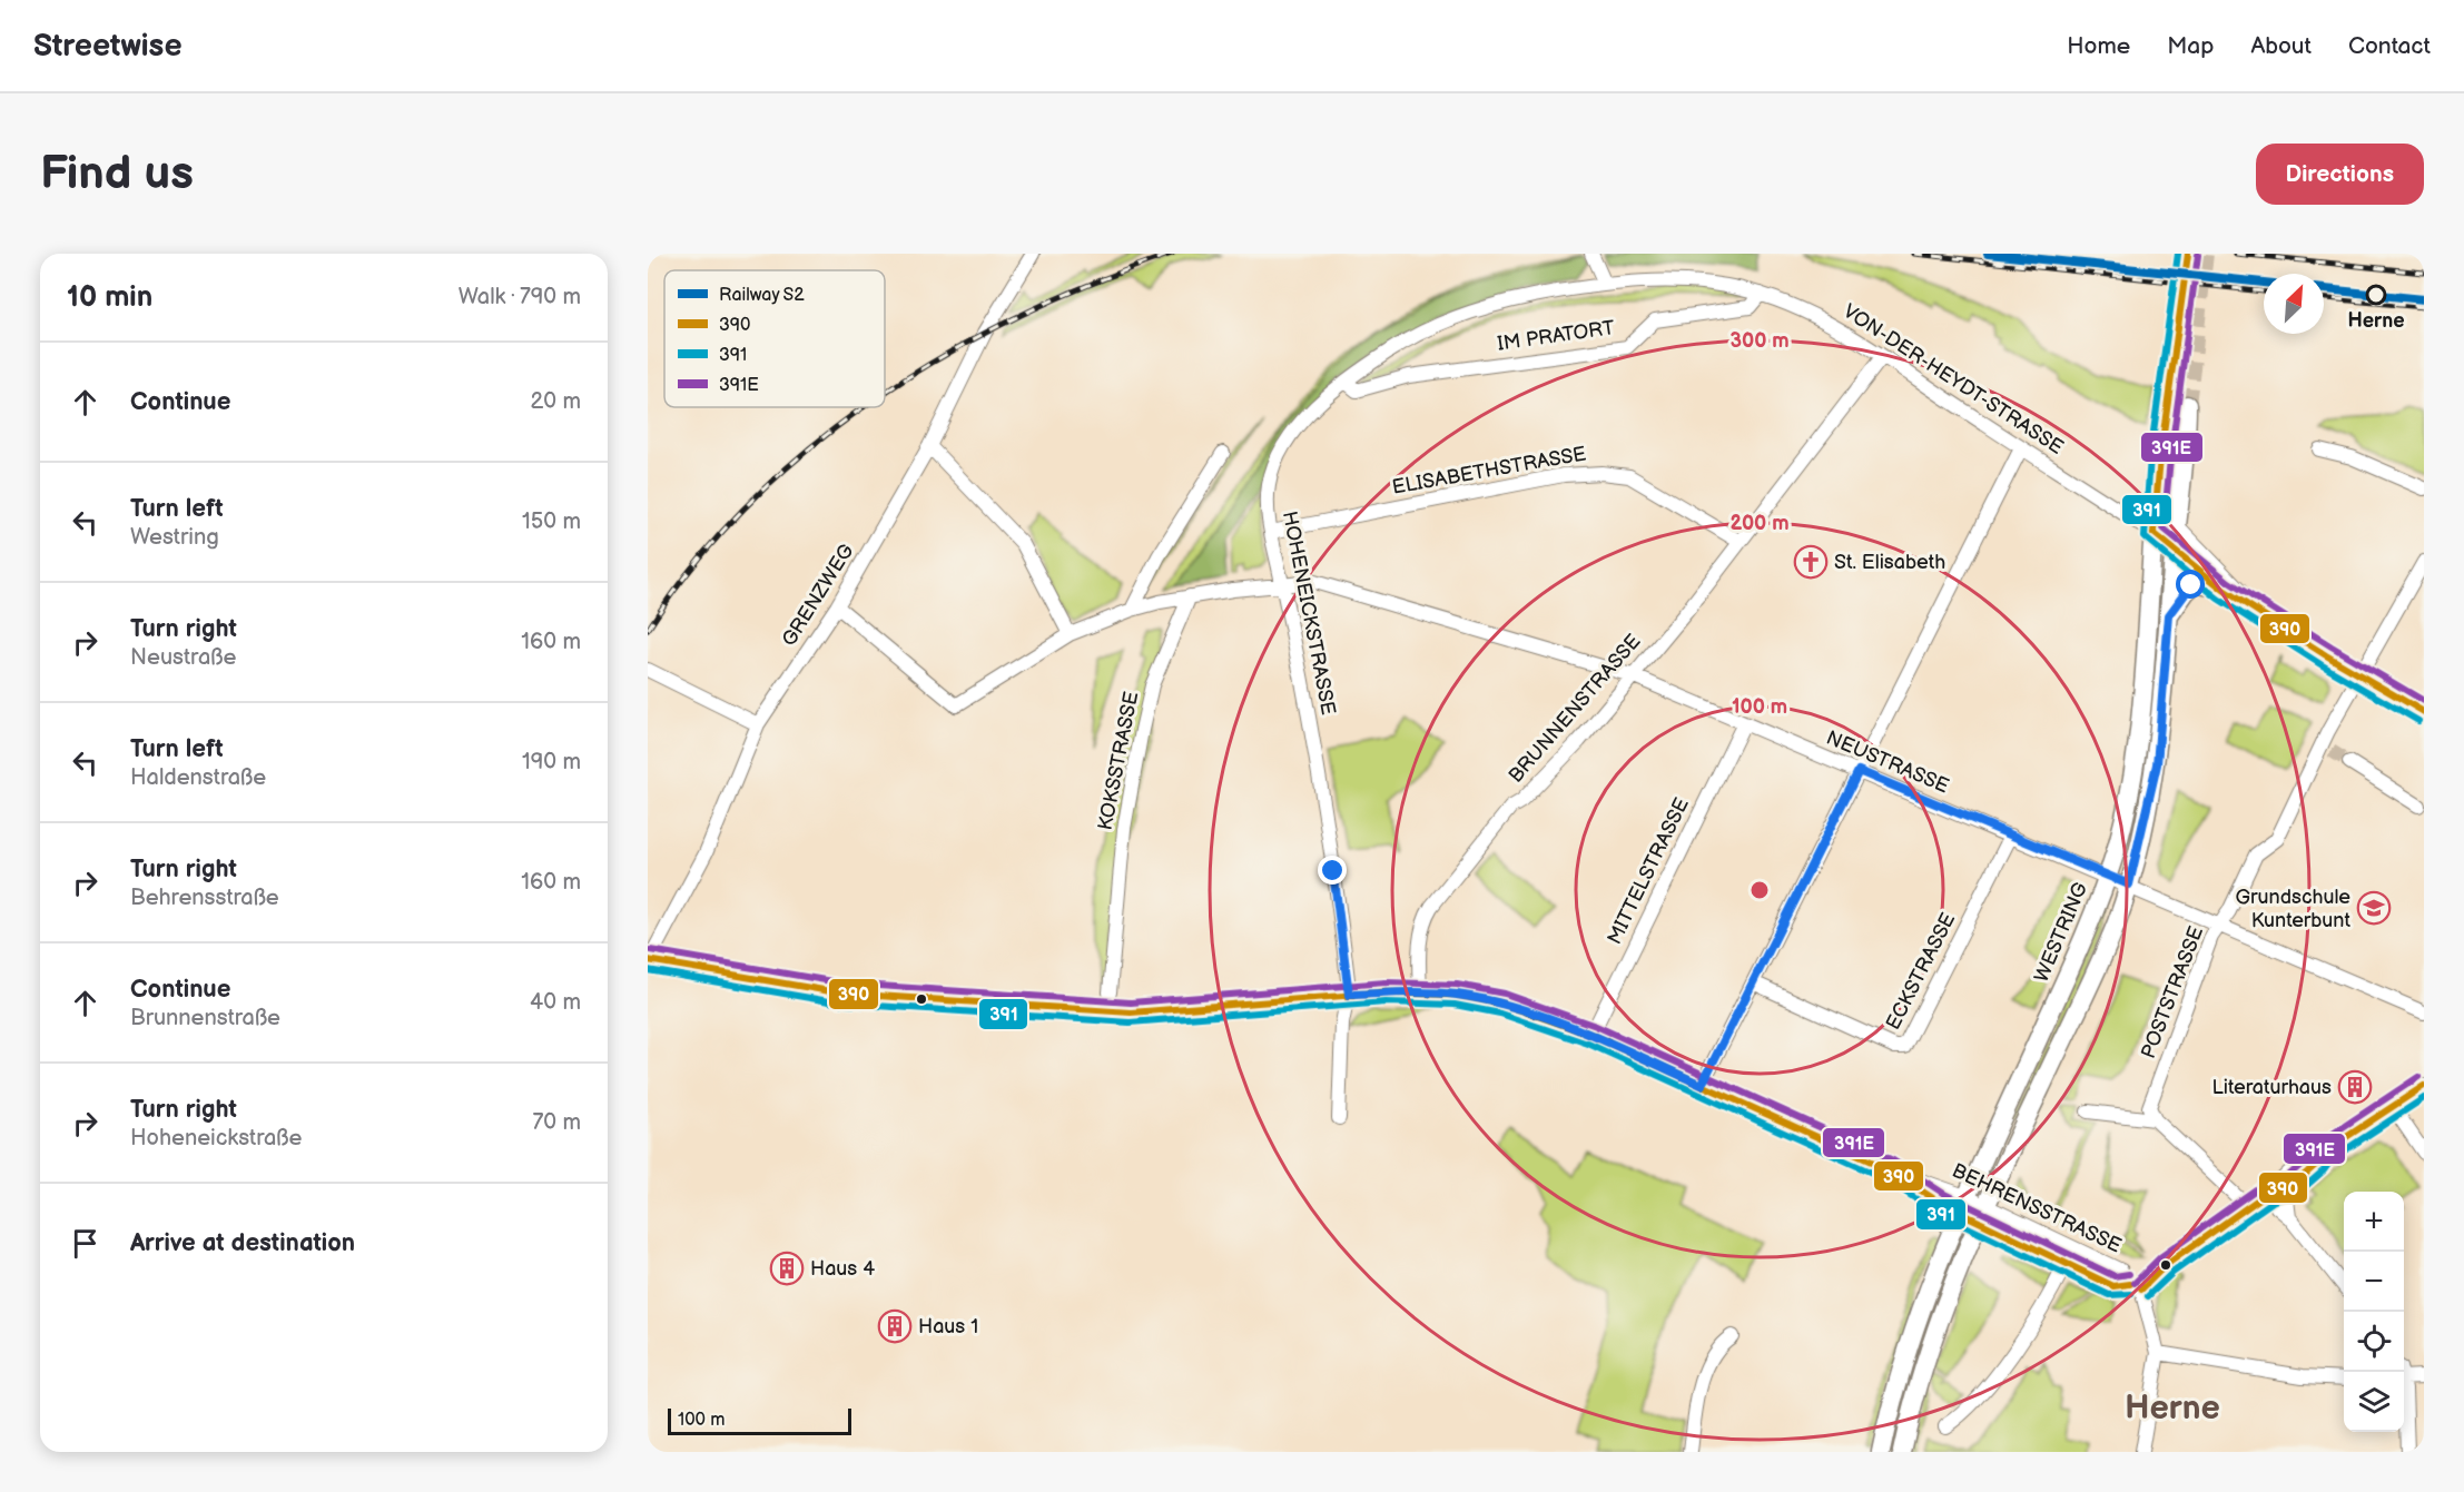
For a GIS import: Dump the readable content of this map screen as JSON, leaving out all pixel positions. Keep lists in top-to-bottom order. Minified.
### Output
{"streets":{"main road":["WESTRING"],"street":["IM PRATORT","VON-DER-HEYDT-STRASSE","ELISABETHSTRASSE","GRENZWEG","HOHENEICKSTRASSE","BRUNNENSTRASSE","KOKSSTRASSE","NEUSTRASSE","MITTELSTRASSE","ECKSTRASSE","POSTSTRASSE","BEHRENSSTRASSE"]},"crossings":[["IM PRATORT","VON-DER-HEYDT-STRASSE"],["IM PRATORT","HOHENEICKSTRASSE"],["VON-DER-HEYDT-STRASSE","HOHENEICKSTRASSE"],["VON-DER-HEYDT-STRASSE","BRUNNENSTRASSE"],["VON-DER-HEYDT-STRASSE","WESTRING"],["VON-DER-HEYDT-STRASSE","POSTSTRASSE"],["ELISABETHSTRASSE","HOHENEICKSTRASSE"],["ELISABETHSTRASSE","BRUNNENSTRASSE"],["HOHENEICKSTRASSE","NEUSTRASSE"],["BRUNNENSTRASSE","NEUSTRASSE"],["BRUNNENSTRASSE","BEHRENSSTRASSE"],["NEUSTRASSE","MITTELSTRASSE"],["NEUSTRASSE","WESTRING"],["NEUSTRASSE","ECKSTRASSE"],["NEUSTRASSE","POSTSTRASSE"],["MITTELSTRASSE","BEHRENSSTRASSE"],["WESTRING","BEHRENSSTRASSE"]],"districts":["Herne"],"places":{"other":["Herne"],"church":["St. Elisabeth"],"school or university":["Grundschule Kunterbunt"],"building":["Literaturhaus","Haus 4","Haus 1"]},"lines":["rail line S2","transit line 390","transit line 391","transit line 391E"],"legend":["Railway S2","390","391","391E"],"scale_bar":"100 m","north":"top right","page":{"header":"Streetwise","nav":["Home","Map","About","Contact"],"buttons":"Directions","title":"Find us","heading":["10 min","Walk · 790 m"],"list":[["Continue","20 m"],["Turn left","Westring","150 m"],["Turn right","Neustraße","160 m"],["Turn left","Haldenstraße","190 m"],["Turn right","Behrensstraße","160 m"],["Continue","Brunnenstraße","40 m"],["Turn right","Hoheneickstraße","70 m"],"Arrive at destination"],"map_buttons":["+","−"],"scale":"100 m"},"rings":["300 m","200 m","100 m"]}
